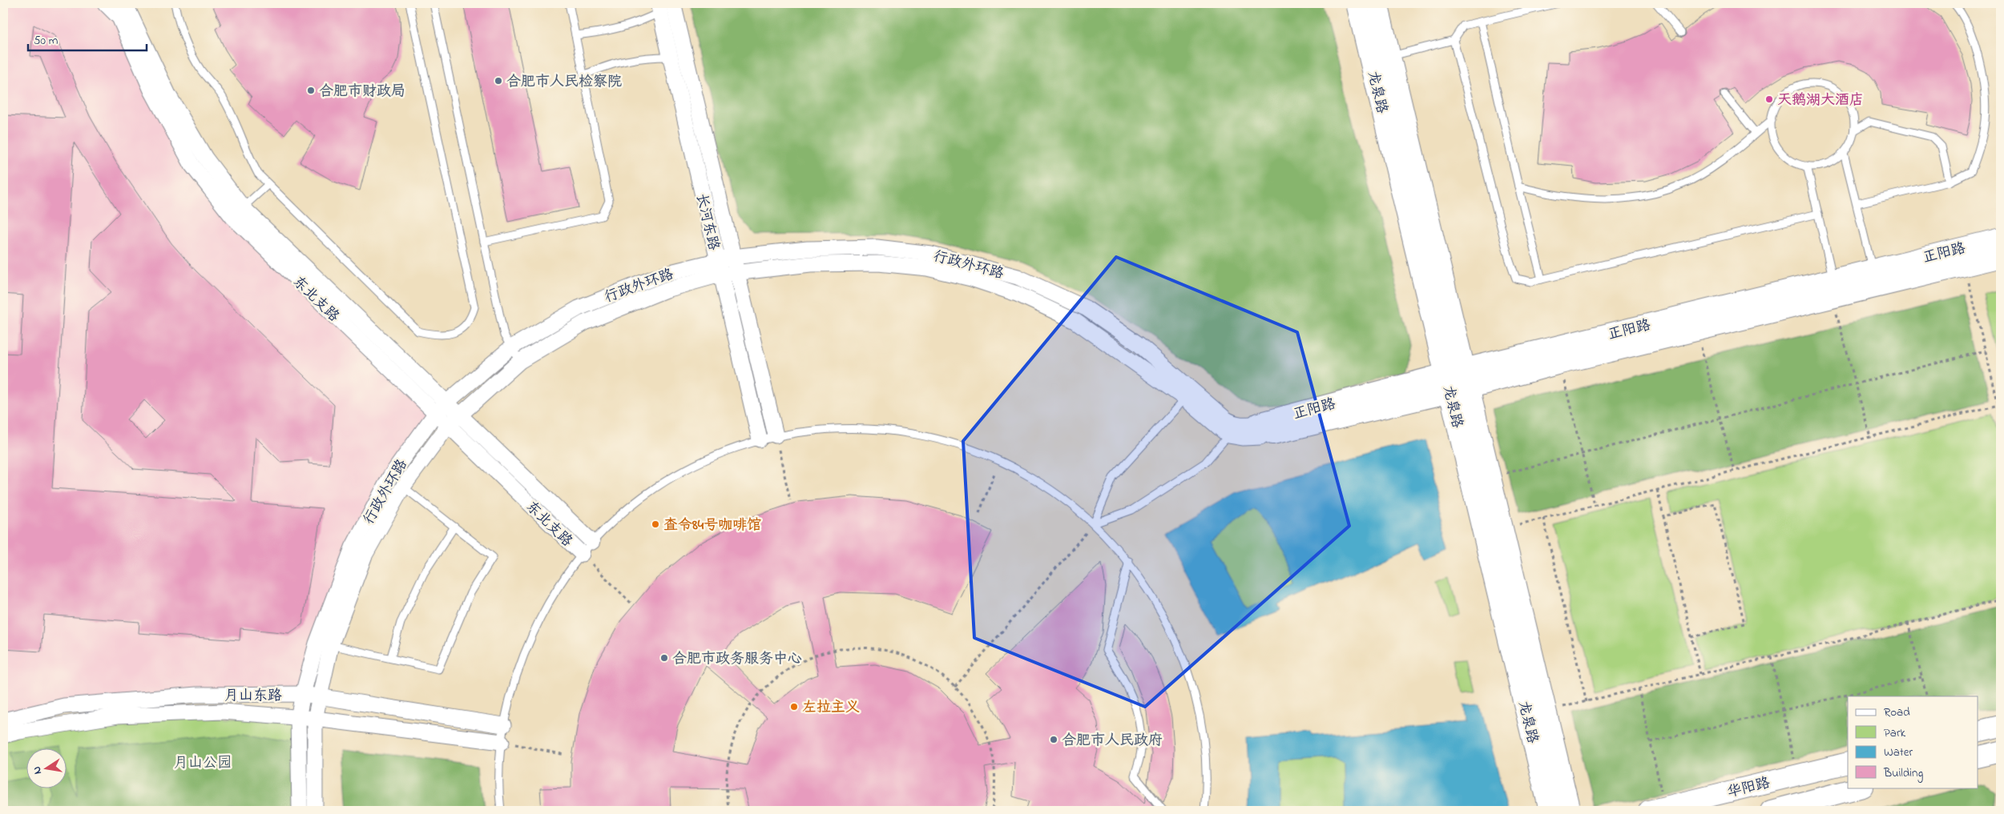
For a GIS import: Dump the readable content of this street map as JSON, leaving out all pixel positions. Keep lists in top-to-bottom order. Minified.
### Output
{"streets":{"street":["龙泉路","长河东路","正阳路","行政外环路","东北支路","月山东路","华阳路"]},"crossings":[["龙泉路","正阳路"],["长河东路","行政外环路"],["正阳路","行政外环路"],["行政外环路","东北支路"],["行政外环路","月山东路"]],"parks":["月山公园"],"places":["合肥市人民检察院","合肥市财政局","天鹅湖大酒店","查令84号咖啡馆","合肥市政务服务中心","左拉主义","合肥市人民政府"],"legend":["Road","Park","Water","Building"],"scale_bar":"50 m","north":"left"}
